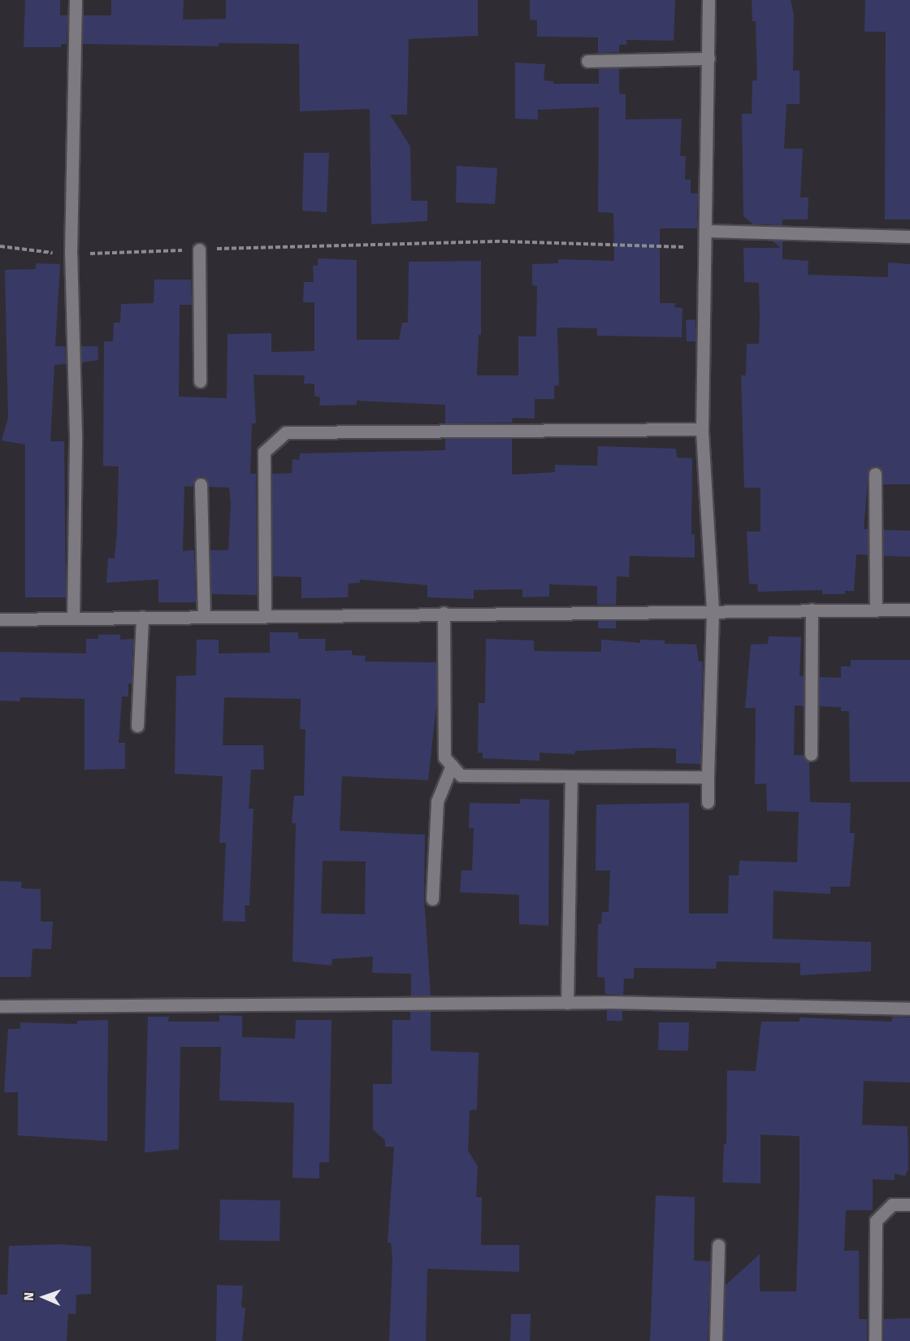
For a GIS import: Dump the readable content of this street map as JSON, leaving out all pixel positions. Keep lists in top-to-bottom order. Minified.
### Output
{"north":"left"}
